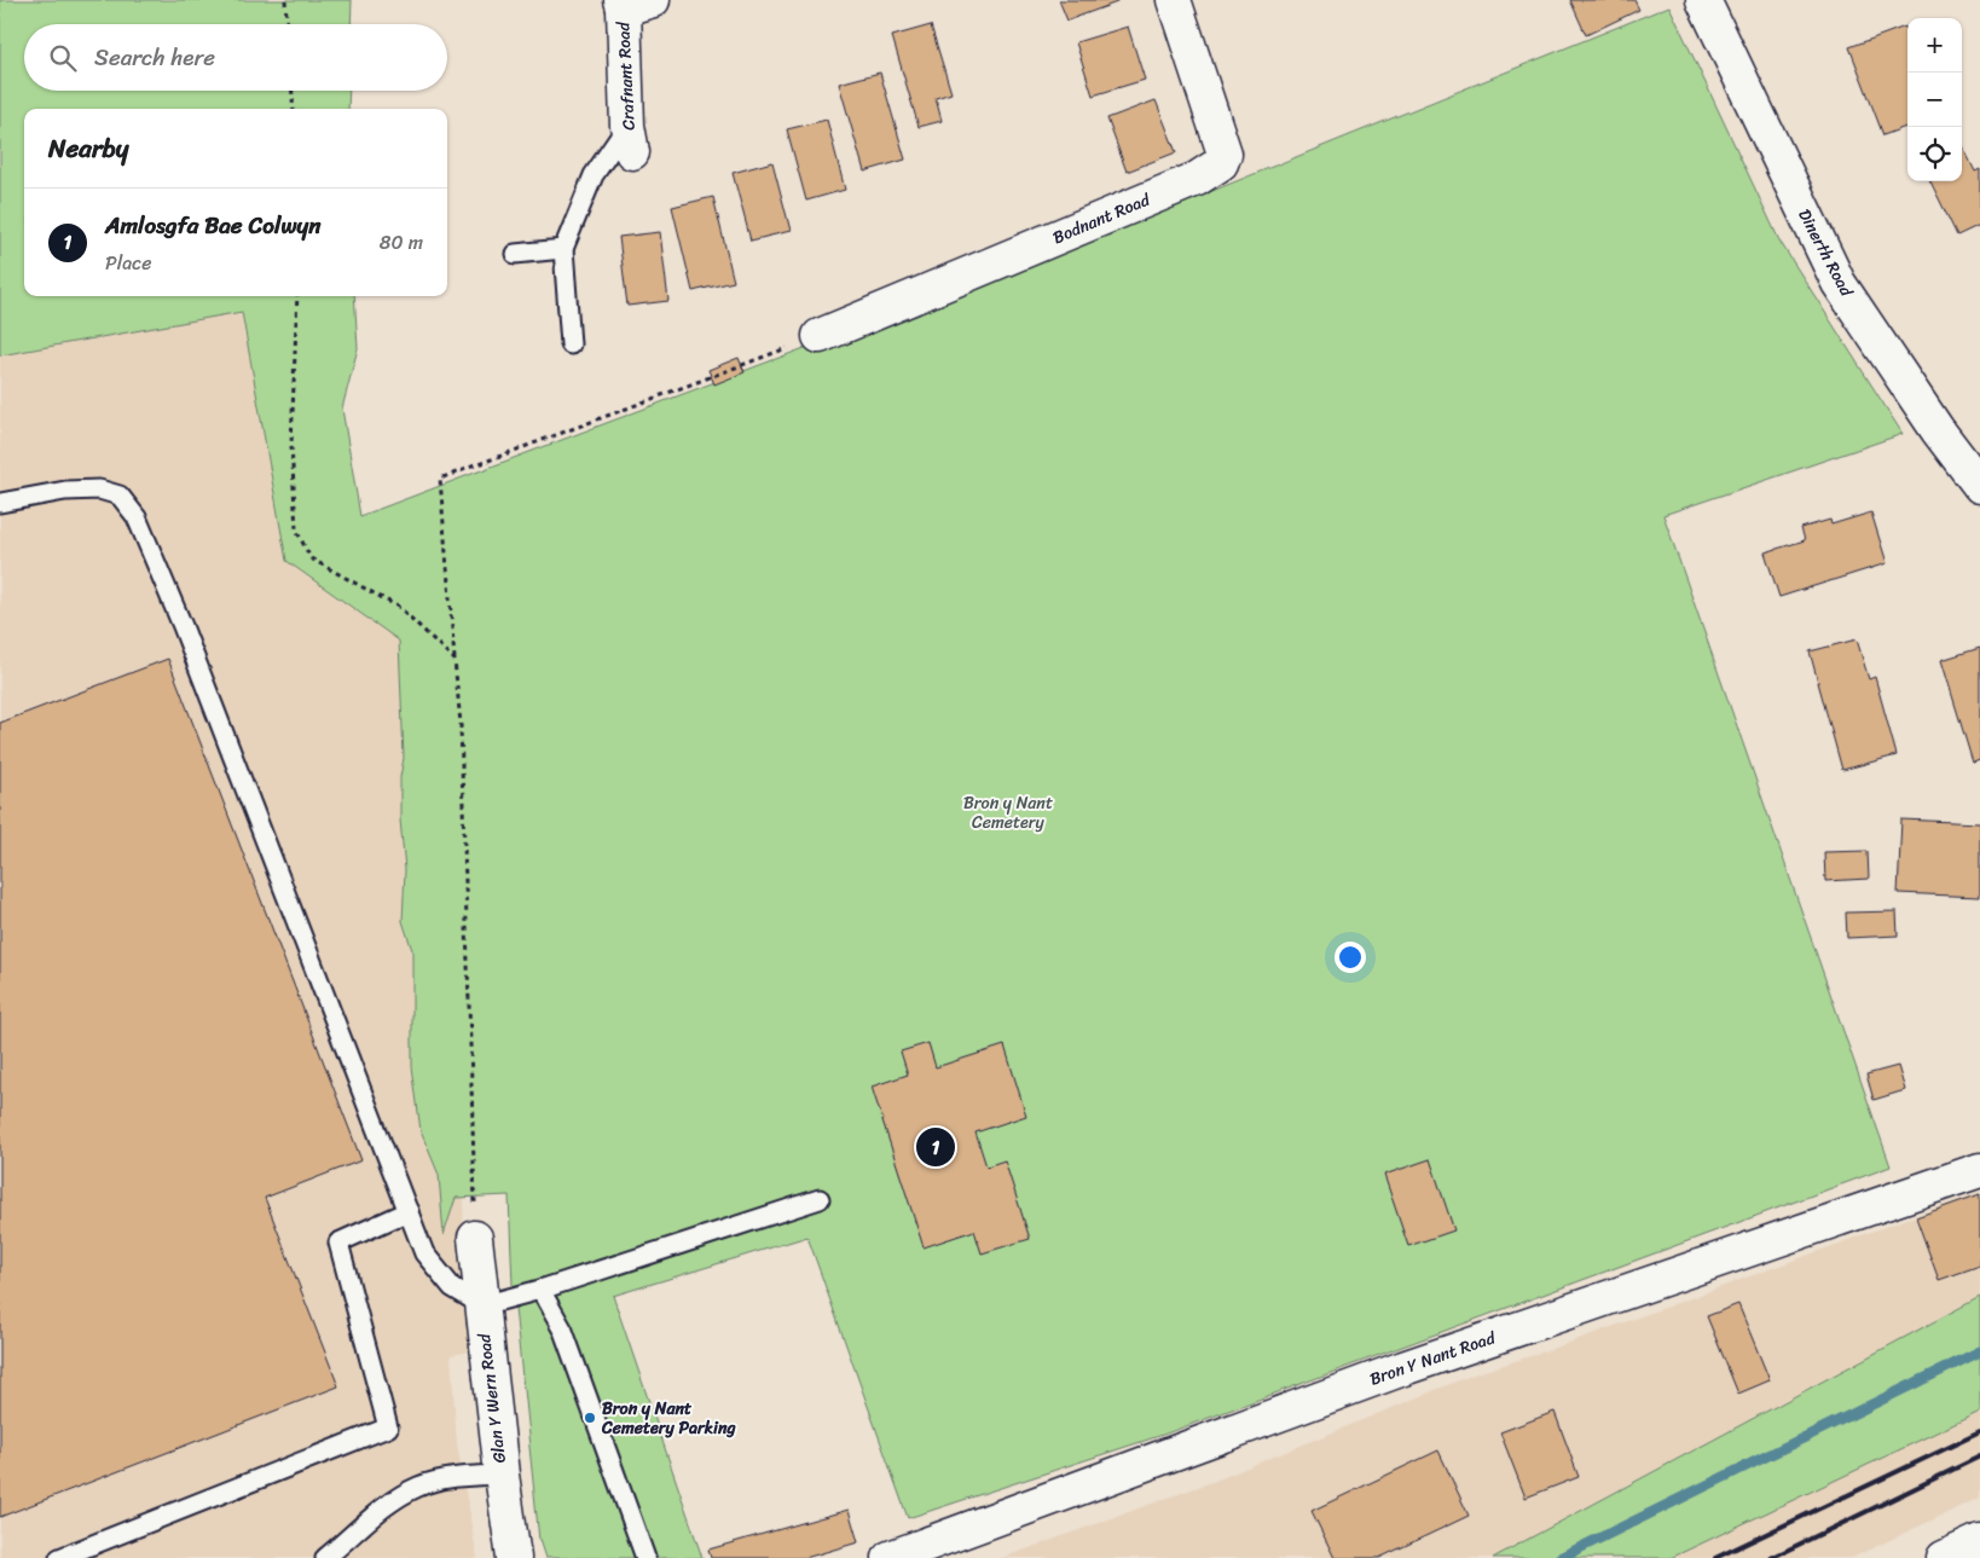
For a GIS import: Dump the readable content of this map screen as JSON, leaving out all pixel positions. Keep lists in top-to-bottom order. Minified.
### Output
{"streets":{"main road":["Crafnant Road","Bodnant Road","Dinerth Road","Bron Y Nant Road","Glan Y Wern Road"]},"parks":["Bron y Nant Cemetery"],"places":["Bron y Nant Cemetery Parking"],"page":{"map_buttons":["+","−"],"search":"Search here","heading":"Nearby","list":[{"mark":"1","name":"Amlosgfa Bae Colwyn","note":"Place","value":"80 m"}],"pins":"1"}}
